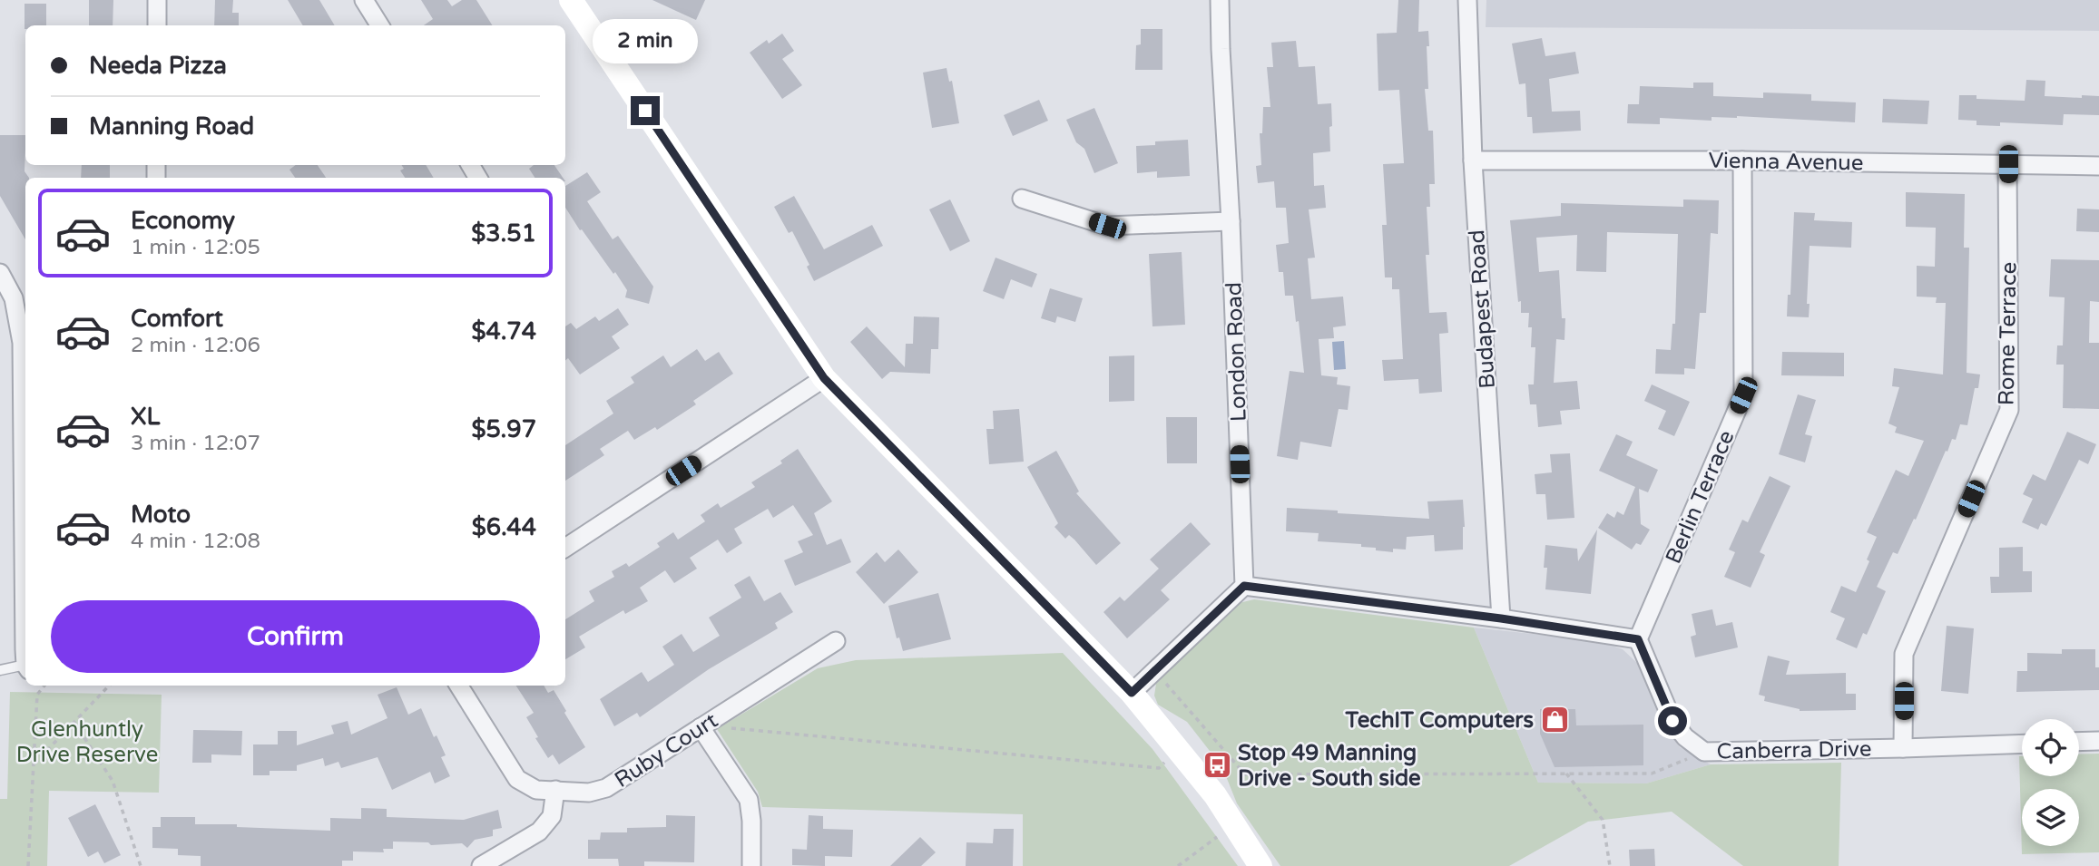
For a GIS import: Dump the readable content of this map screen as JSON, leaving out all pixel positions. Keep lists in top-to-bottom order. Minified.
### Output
{"streets":{"street":["Vienna Avenue","Budapest Road","Rome Terrace","London Road","Berlin Terrace","Ruby Court","Canberra Drive"]},"crossings":[["Vienna Avenue","Budapest Road"],["Vienna Avenue","Rome Terrace"],["Vienna Avenue","Berlin Terrace"],["Rome Terrace","Canberra Drive"],["Berlin Terrace","Canberra Drive"]],"parks":["Glenhuntly Drive Reserve"],"places":{"shop":["TechIT Computers"],"bus stop":["Stop 49 Manning Drive - South side"]},"page":{"bubble":"2 min","banner":["Needa Pizza","Manning Road"],"list":[{"name":"Economy","note":"1 min · 12:05","value":"$3.51"},{"name":"Comfort","note":"2 min · 12:06","value":"$4.74"},{"name":"XL","note":"3 min · 12:07","value":"$5.97"},{"name":"Moto","note":"4 min · 12:08","value":"$6.44"}],"buttons":"Confirm"}}
